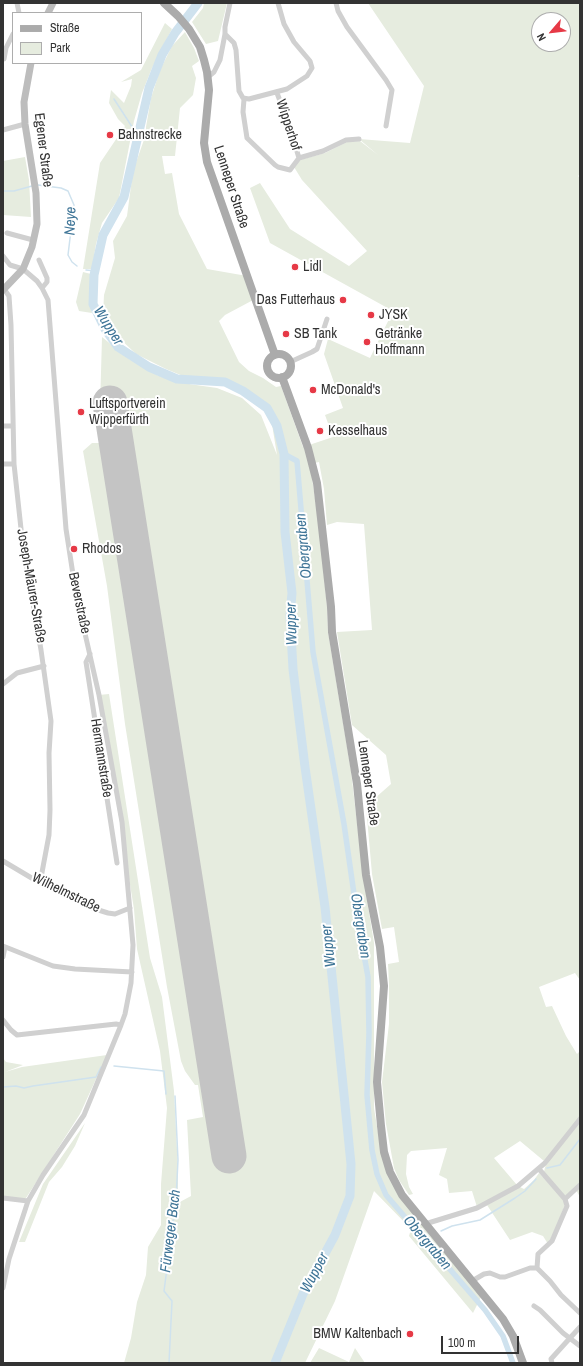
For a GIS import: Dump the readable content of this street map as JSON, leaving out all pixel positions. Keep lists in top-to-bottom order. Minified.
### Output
{"streets":{"main road":["Lenneper Straße"],"street":["Wipperhof","Egener Straße","Joseph-Mäurer-Straße","Beverstraße","Hermannstraße","Wilhelmstraße"]},"crossings":[["Egener Straße","Joseph-Mäurer-Straße"],["Egener Straße","Beverstraße"],["Joseph-Mäurer-Straße","Wilhelmstraße"],["Beverstraße","Hermannstraße"],["Beverstraße","Wilhelmstraße"]],"water":["Neye","Wupper","Obergraben","Fürweger Bach"],"places":["Bahnstrecke","Lidl","Das Futterhaus","JYSK","SB Tank","Getränke Hoffmann","McDonald's","Luftsportverein Wipperfürth","Kesselhaus","Rhodos","BMW Kaltenbach"],"legend":["Straße","Park"],"scale_bar":"100 m","north":"bottom left"}
